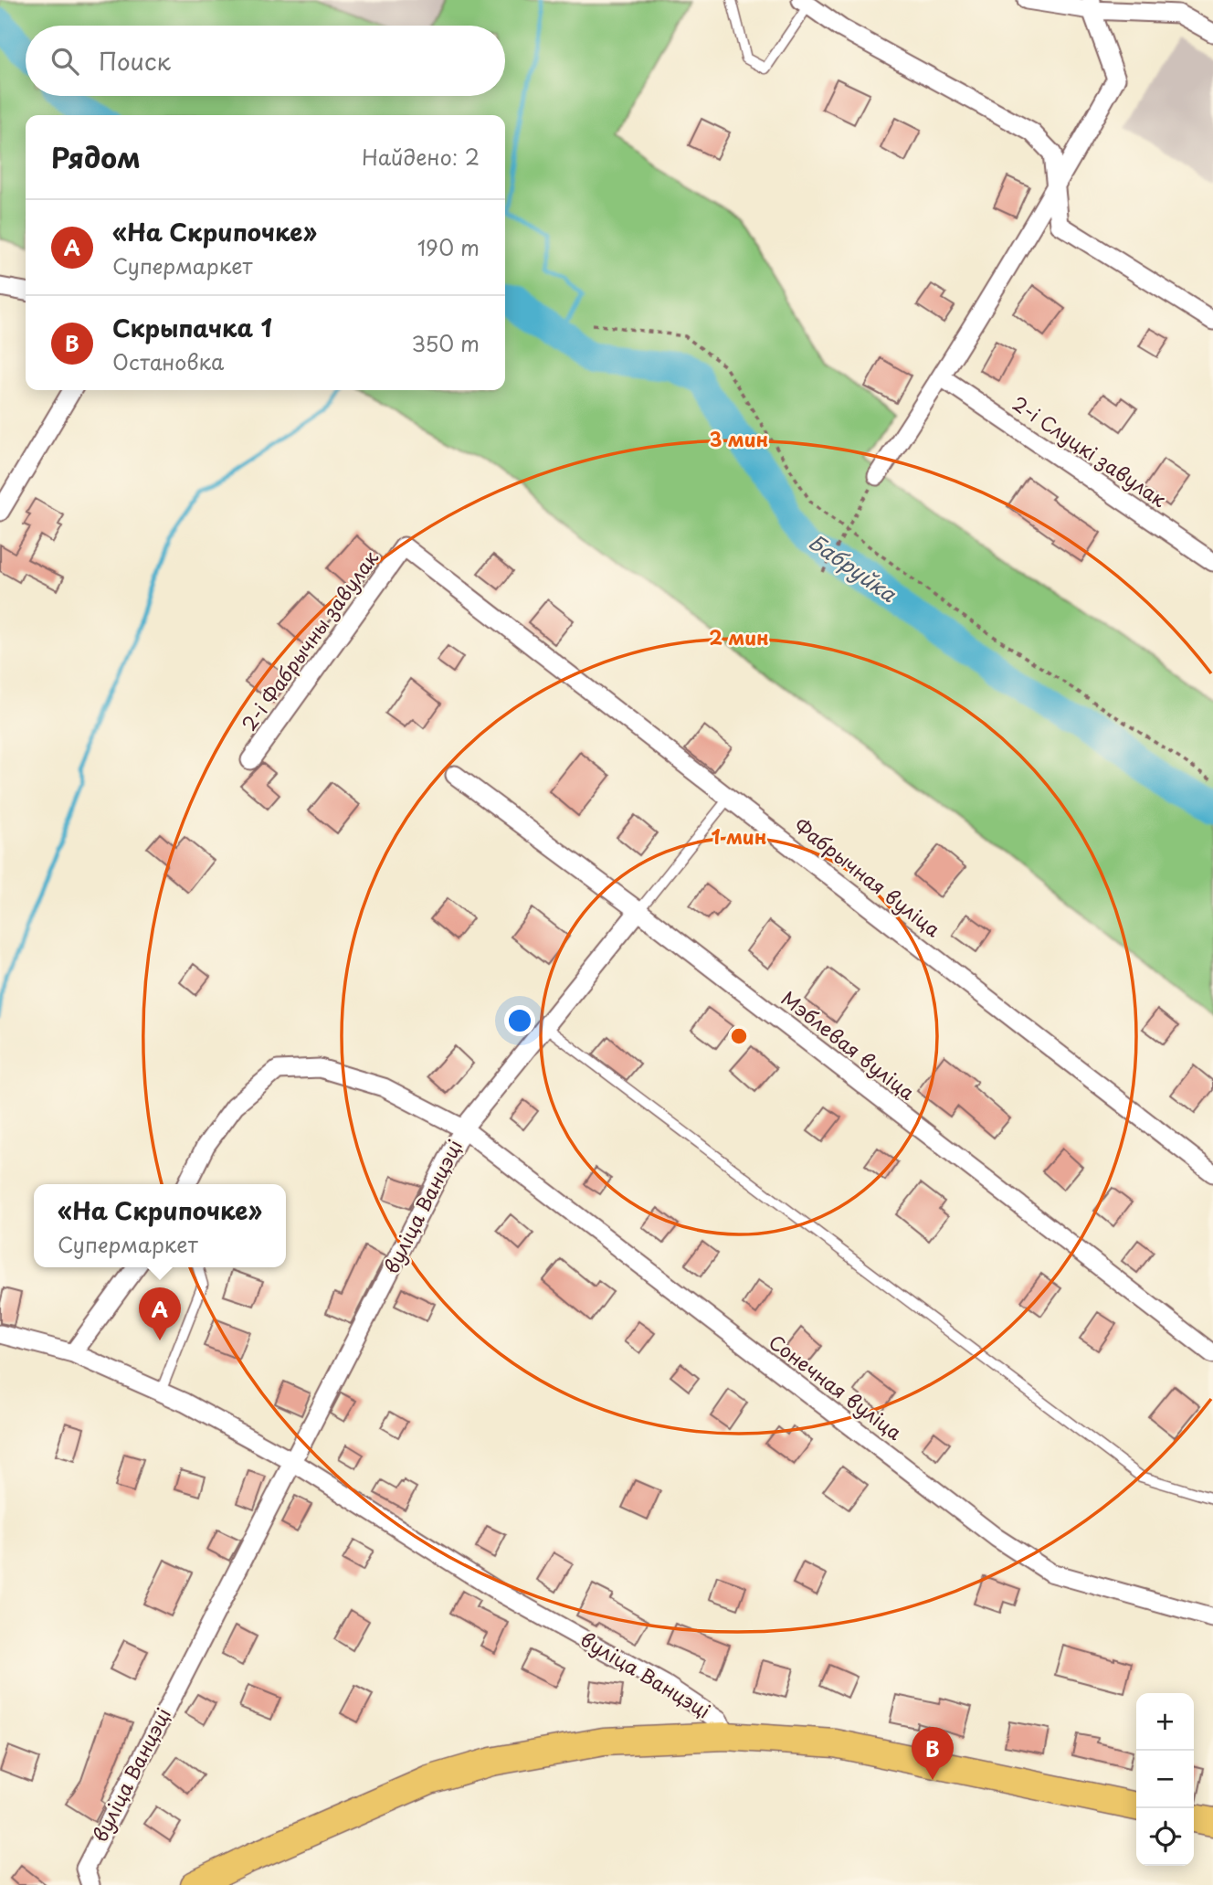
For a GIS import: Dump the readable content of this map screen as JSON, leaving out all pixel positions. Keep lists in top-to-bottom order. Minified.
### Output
{"streets":{"main road":["вуліца Ванцэці"],"street":["2-і Слуцкі завулак","2-і Фабрычны завулак","Фабрычная вуліца","Мэблевая вуліца","Сонечная вуліца"]},"crossings":[["2-і Фабрычны завулак","Фабрычная вуліца"],["вуліца Ванцэці","Сонечная вуліца"]],"water":["Бабруйка"],"page":{"search":"Поиск","heading":["Рядом","Найдено: 2"],"list":[{"mark":"A","name":"«На Скрипочке»","note":"Супермаркет","value":"190 m"},{"mark":"B","name":"Скрыпачка 1","note":"Остановка","value":"350 m"}],"popup":["«На Скрипочке»","Супермаркет"],"pins":["A","B"],"map_buttons":["+","−"]},"rings":["3 мин","2 мин","1 мин"]}
